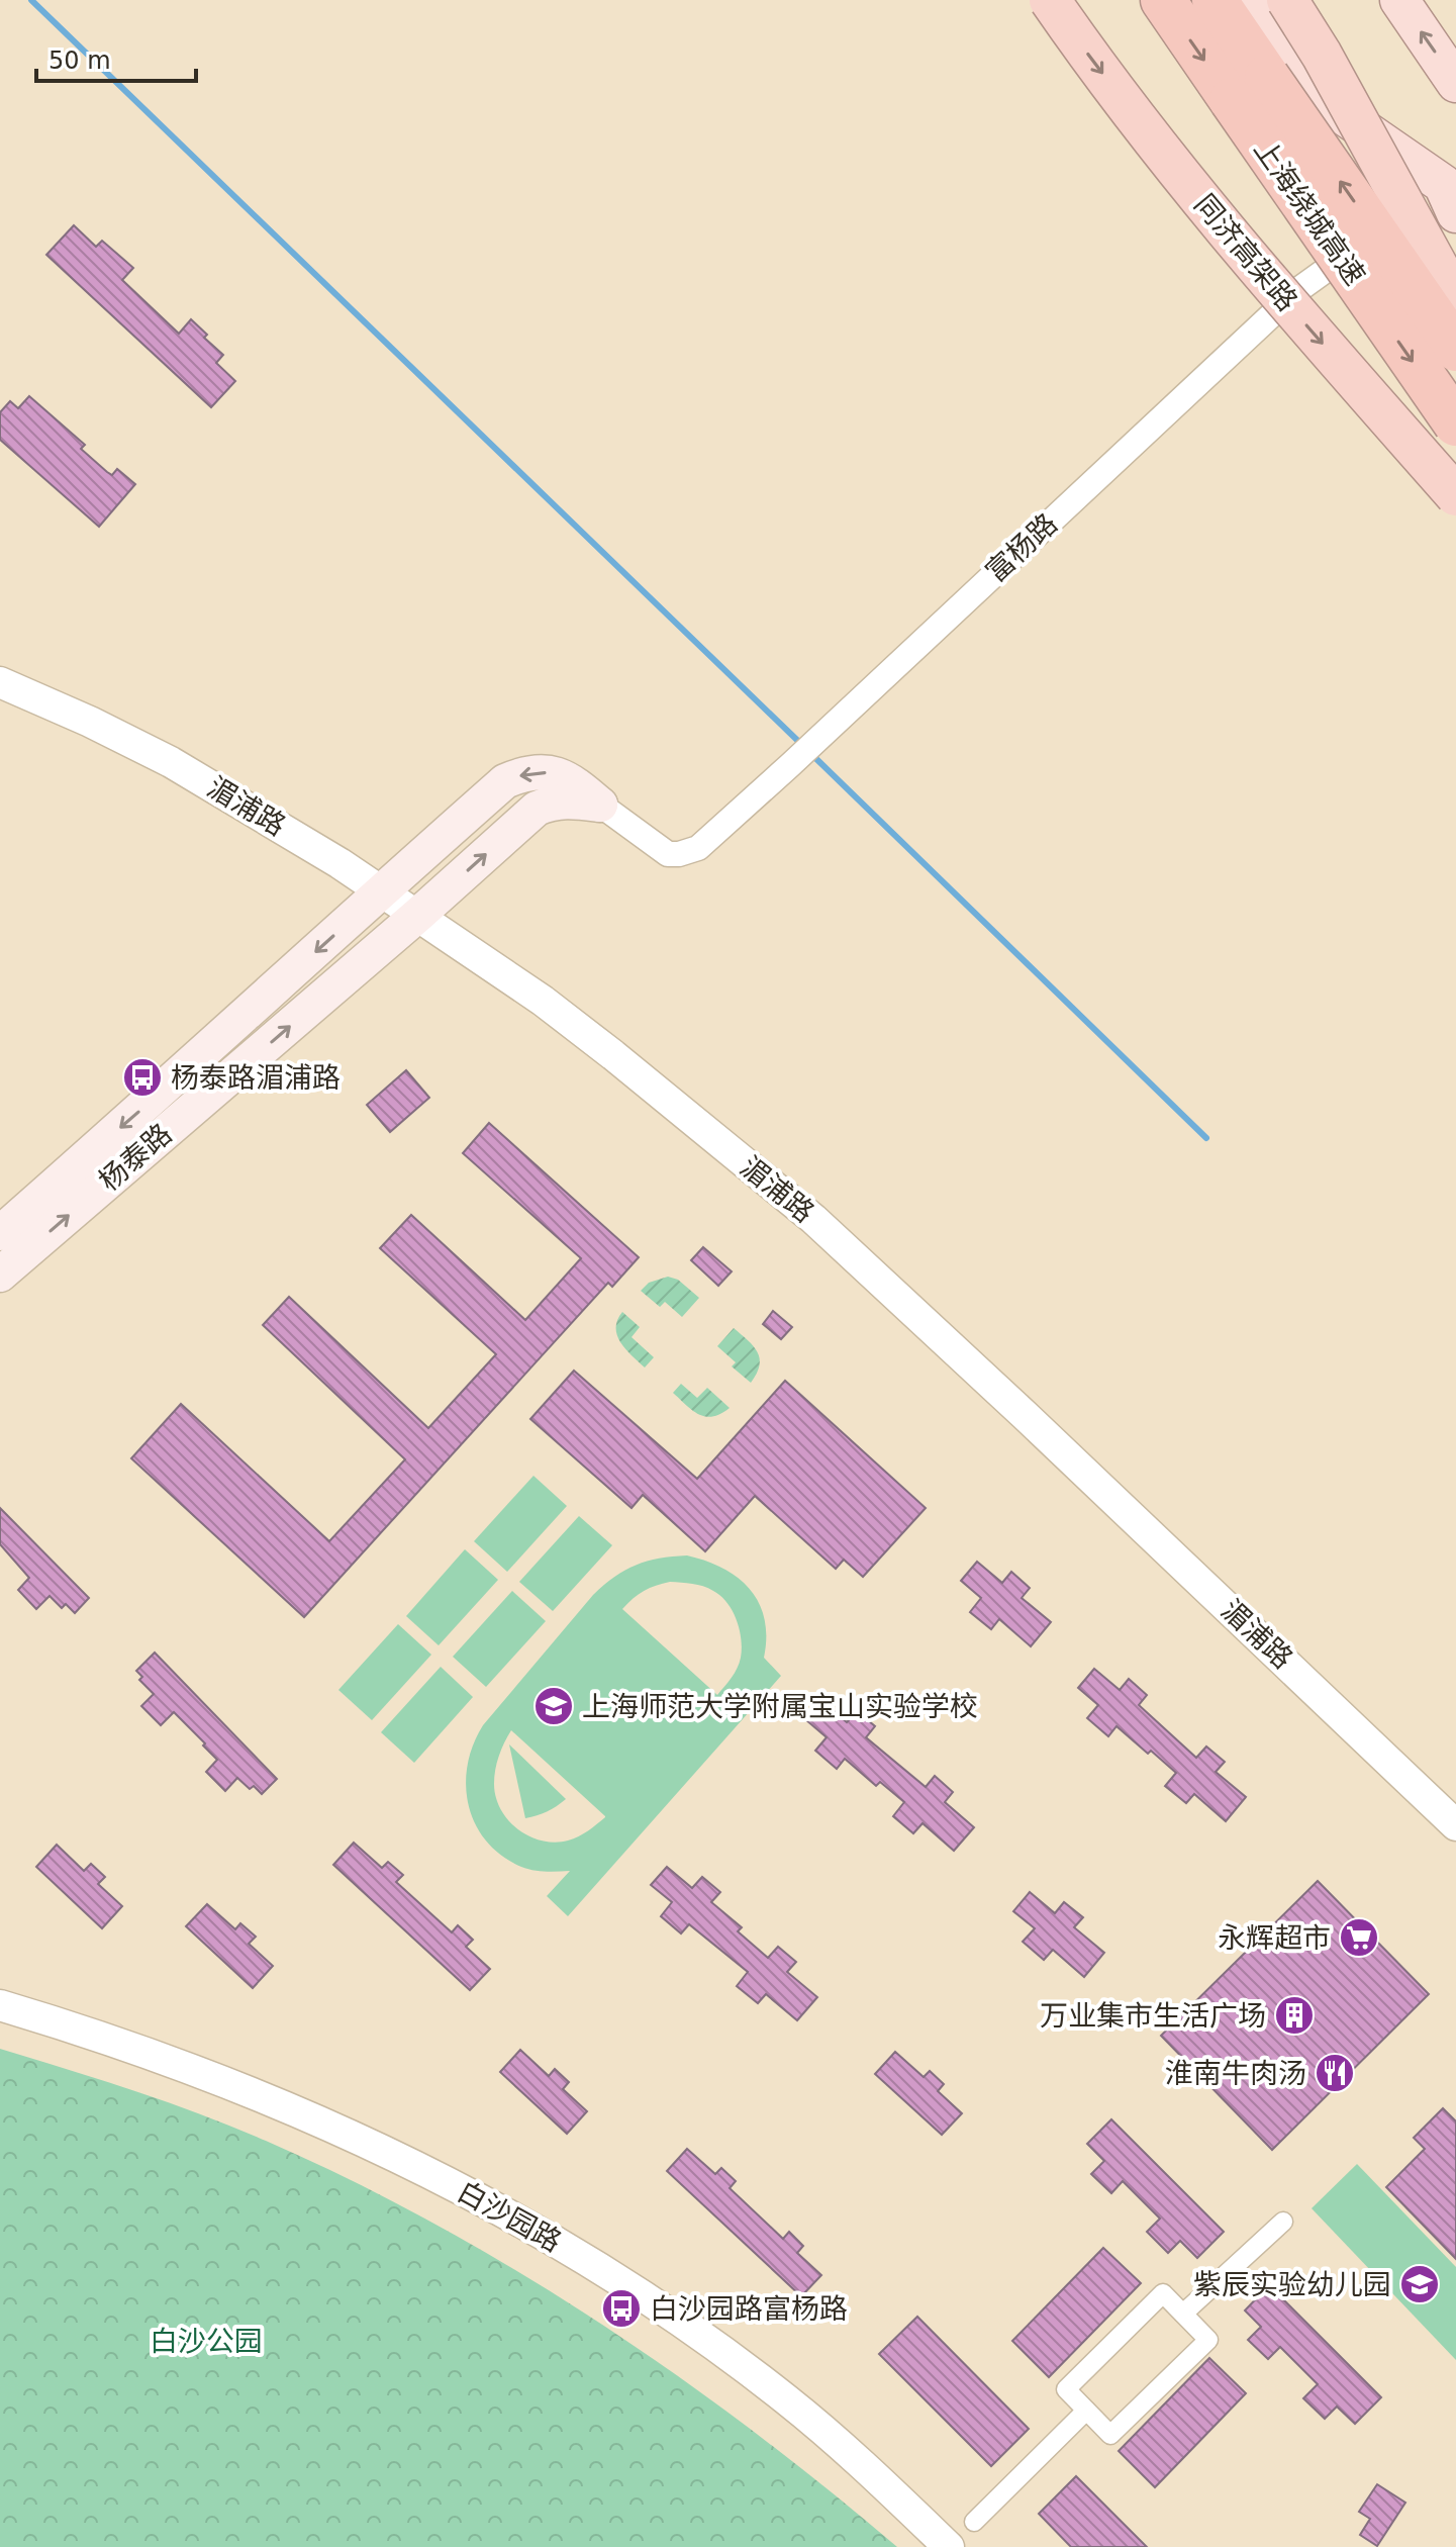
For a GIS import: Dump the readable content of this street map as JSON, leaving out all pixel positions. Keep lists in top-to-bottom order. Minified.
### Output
{"streets":{"highway":["上海绕城高速","同济高架路"],"main road":["杨泰路"],"street":["富杨路","湄浦路","白沙园路"]},"crossings":[["富杨路","杨泰路"],["湄浦路","杨泰路"]],"parks":["白沙公园"],"places":{"bus stop":["杨泰路湄浦路","白沙园路富杨路"],"school or university":["上海师范大学附属宝山实验学校","紫辰实验幼儿园"],"supermarket":["永辉超市"],"building":["万业集市生活广场"],"restaurant":["淮南牛肉汤"]},"scale_bar":"50 m"}
